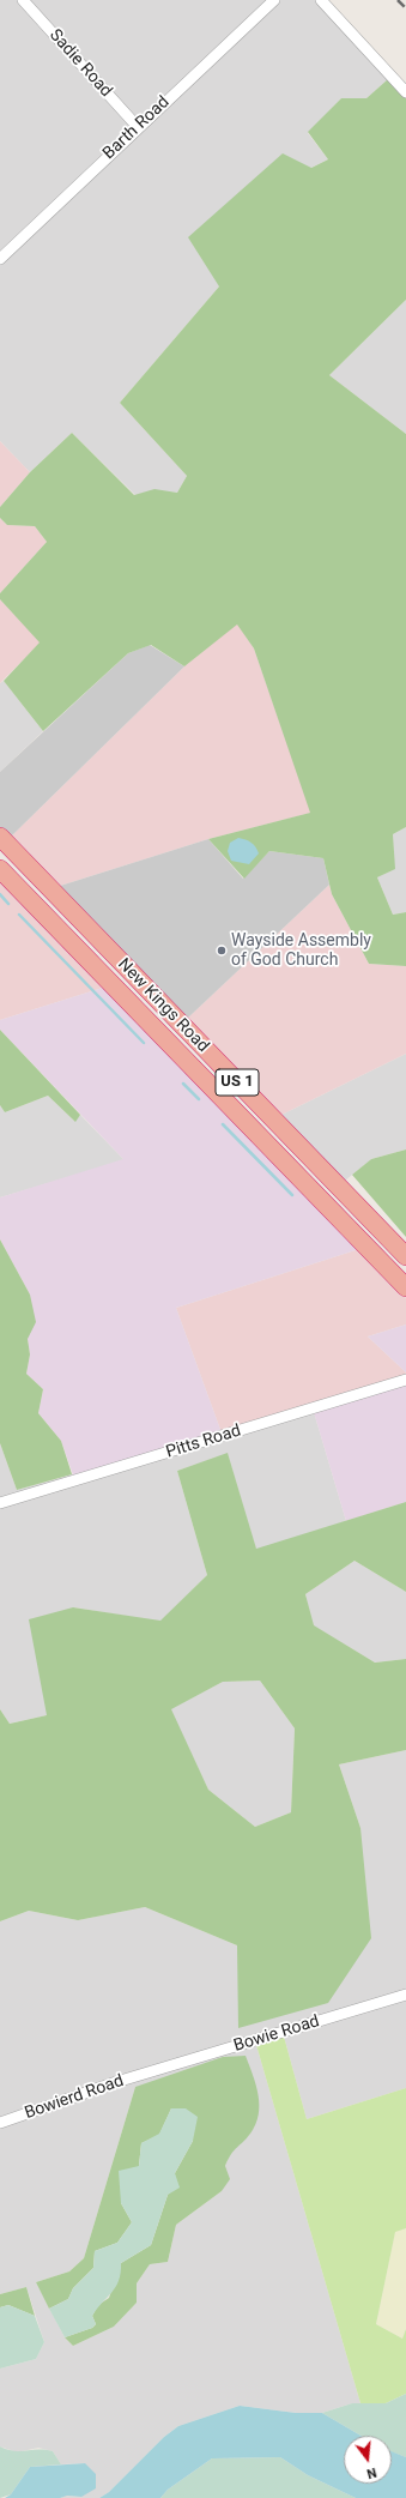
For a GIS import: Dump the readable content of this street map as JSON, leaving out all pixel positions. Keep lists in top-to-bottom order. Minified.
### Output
{"streets":{"highway":["New Kings Road","US 1"],"street":["Sadie Road","Barth Road","Pitts Road","Bowie Road","Bowierd Road"]},"crossings":[["Sadie Road","Barth Road"],["Bowie Road","Bowierd Road"]],"places":["Wayside Assembly of God Church"],"north":"bottom"}
